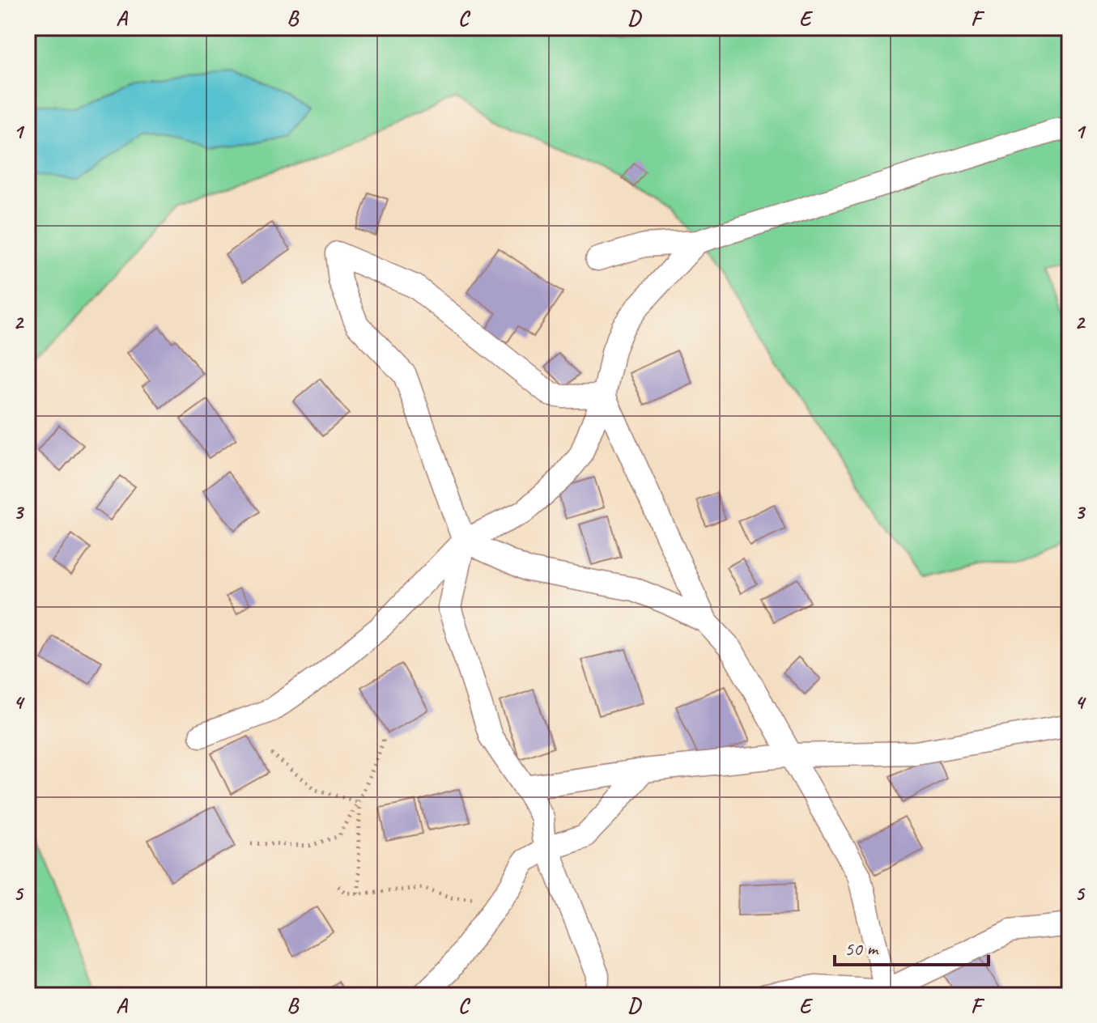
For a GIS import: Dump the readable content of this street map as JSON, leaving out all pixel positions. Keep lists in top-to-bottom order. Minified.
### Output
{"scale_bar":"50 m","grid":{"columns":["A","B","C","D","E","F"],"rows":["1","2","3","4","5"]}}
